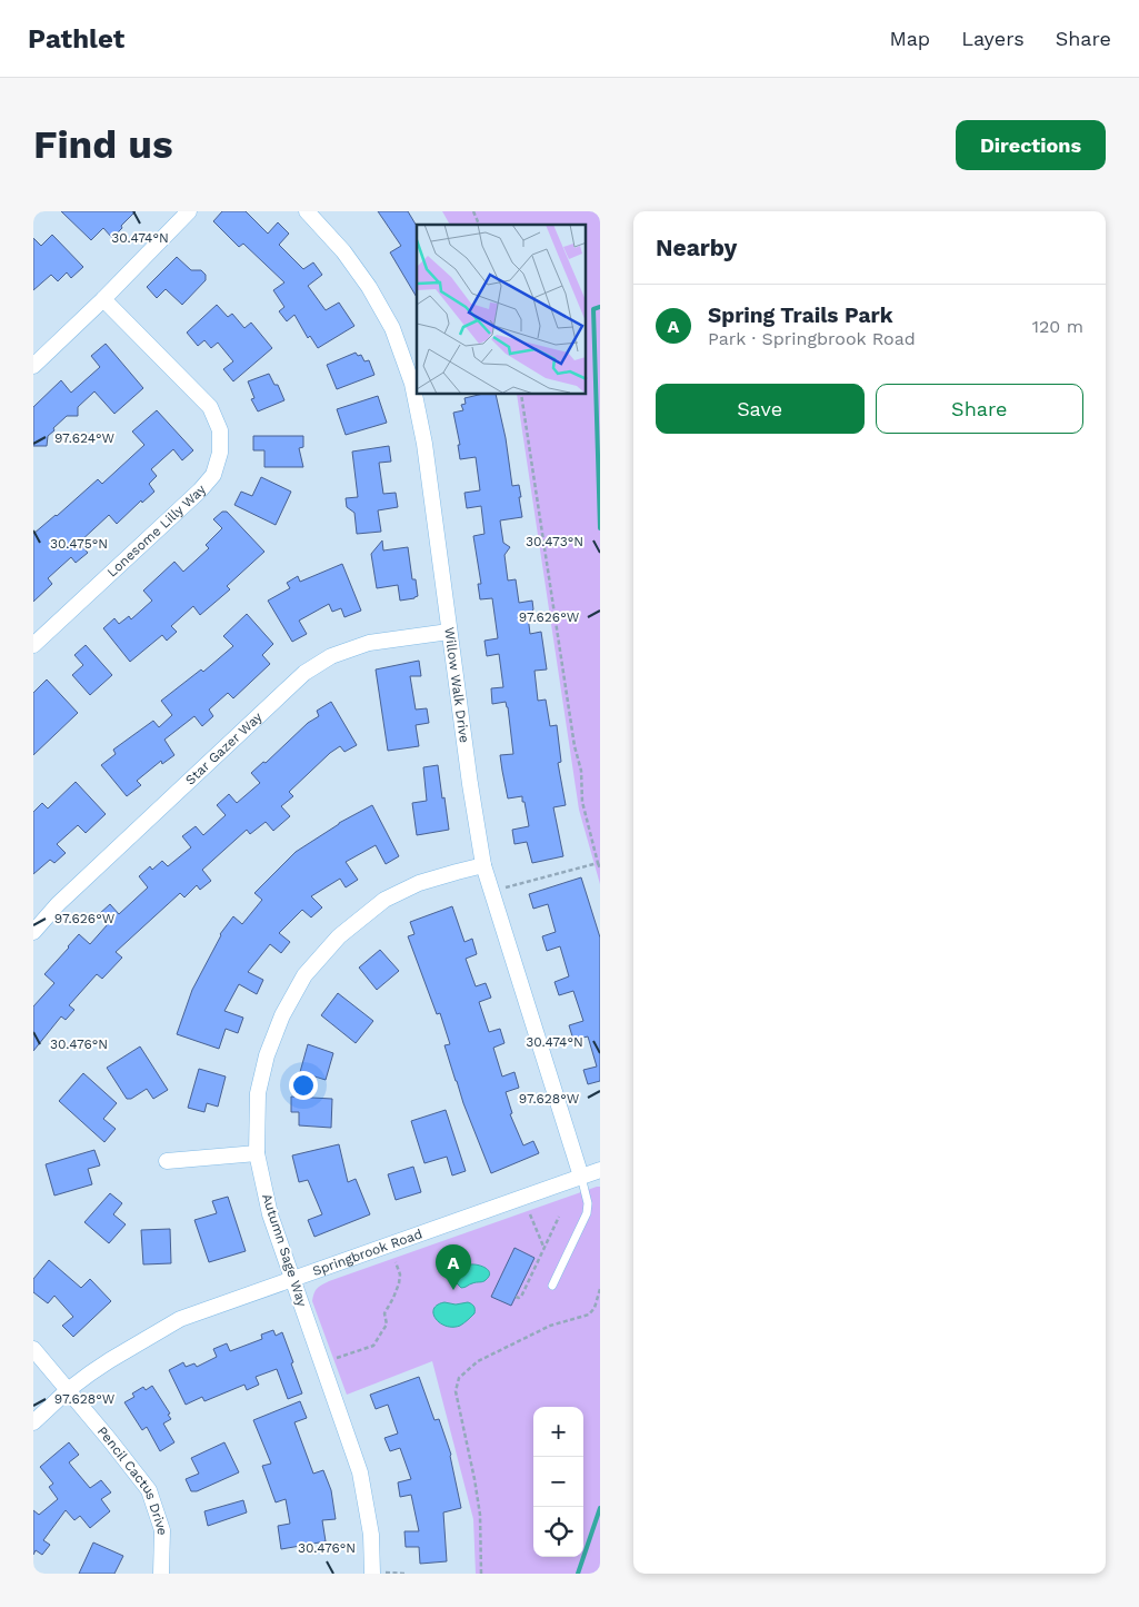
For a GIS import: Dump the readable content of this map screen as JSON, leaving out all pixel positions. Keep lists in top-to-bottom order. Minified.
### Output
{"streets":{"street":["Lonesome Lilly Way","Willow Walk Drive","Star Gazer Way","Autumn Sage Way","Springbrook Road","Pencil Cactus Drive"]},"crossings":[["Willow Walk Drive","Star Gazer Way"],["Willow Walk Drive","Autumn Sage Way"],["Willow Walk Drive","Springbrook Road"],["Autumn Sage Way","Springbrook Road"],["Springbrook Road","Pencil Cactus Drive"]],"page":{"header":"Pathlet","nav":["Map","Layers","Share"],"buttons":["Directions",["Save","Share"]],"title":"Find us","heading":"Nearby","list":[{"mark":"A","name":"Spring Trails Park","note":"Park · Springbrook Road","value":"120 m"}],"pins":"A","map_buttons":["+","−"]},"coordinates":["30.474°N","97.624°W","30.473°N","30.475°N","97.626°W","30.476°N","97.628°W"]}
